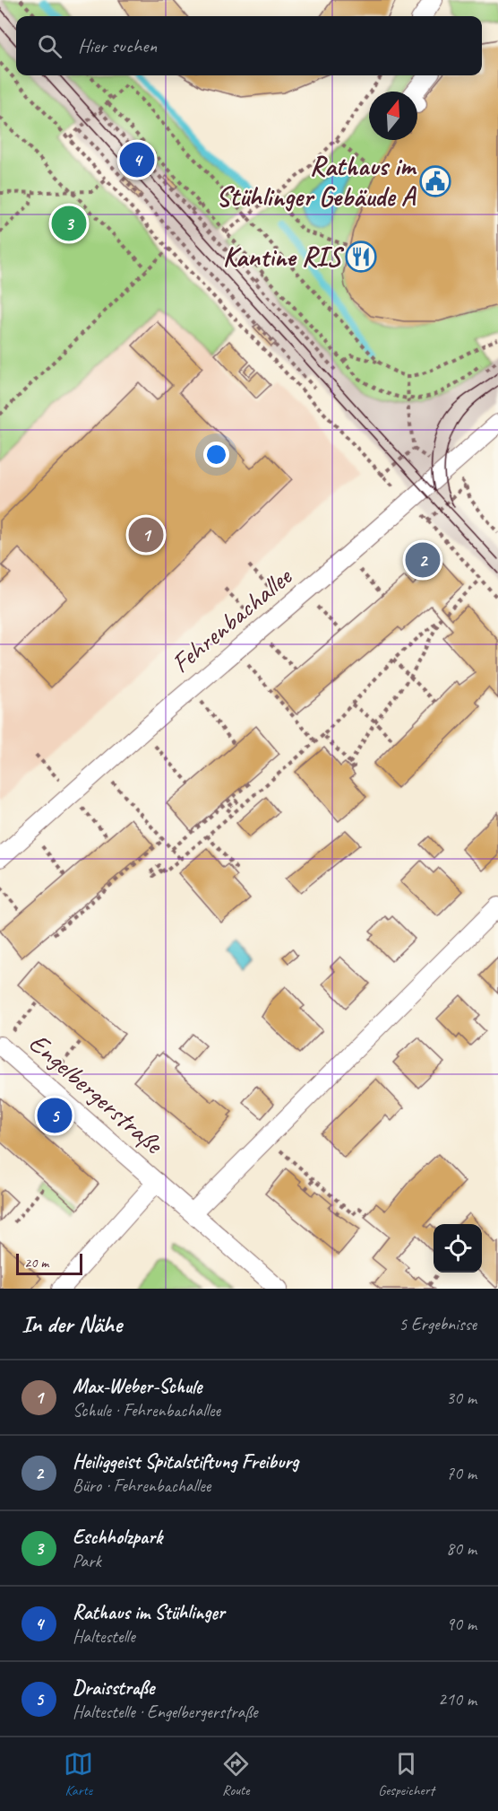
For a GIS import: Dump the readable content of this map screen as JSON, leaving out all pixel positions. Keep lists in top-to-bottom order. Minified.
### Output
{"streets":{"street":["Fehrenbachallee","Engelbergerstraße"]},"places":{"public building":["Rathaus im Stühlinger Gebäude A"],"restaurant":["Kantine RIS"]},"scale_bar":"20 m","north":"top","page":{"search":"Hier suchen","pins":["4","3","1","2","5"],"scale":"20 m","heading":["In der Nähe","5 Ergebnisse"],"list":[{"mark":"1","name":"Max-Weber-Schule","note":"Schule · Fehrenbachallee","value":"30 m"},{"mark":"2","name":"Heiliggeist Spitalstiftung Freiburg","note":"Büro · Fehrenbachallee","value":"70 m"},{"mark":"3","name":"Eschholzpark","note":"Park","value":"80 m"},{"mark":"4","name":"Rathaus im Stühlinger","note":"Haltestelle","value":"90 m"},{"mark":"5","name":"Draisstraße","note":"Haltestelle · Engelbergerstraße","value":"210 m"}],"nav":["Karte","Route","Gespeichert"]}}
